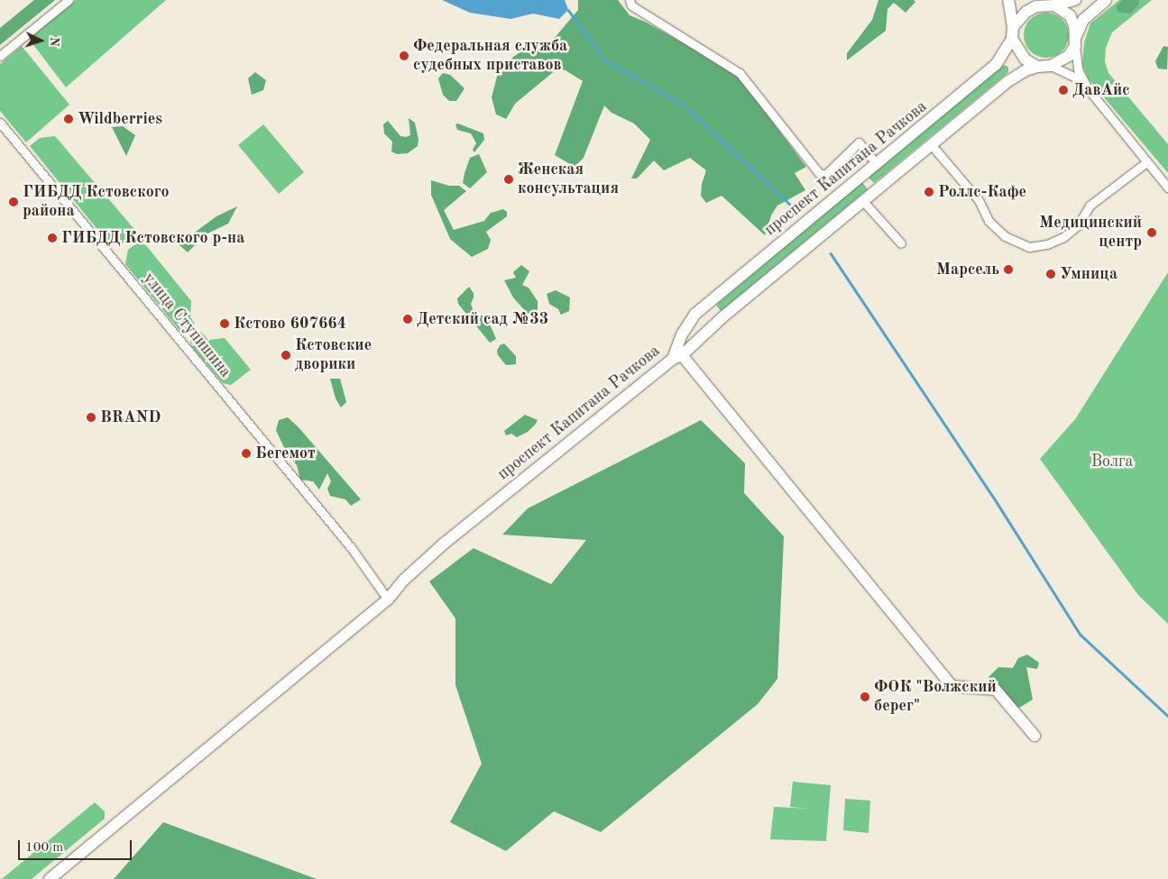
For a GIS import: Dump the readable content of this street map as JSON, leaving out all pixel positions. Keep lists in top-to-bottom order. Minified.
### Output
{"streets":{"street":["проспект Капитана Рачкова","улица Ступишина"]},"crossings":[["проспект Капитана Рачкова","улица Ступишина"]],"parks":["Волга"],"places":["Федеральная служба судебных приставов","ДавАйс","Wildberries","Женская консультация","Роллс-Кафе","ГИБДД Кстовского района","Медицинский центр","ГИБДД Кстовского р-на","Марсель","Умница","Детский сад №33","Кстово 607664","Кстовские дворики","BRAND","Бегемот","ФОК \"Волжский берег\""],"scale_bar":"100 m","north":"right"}
